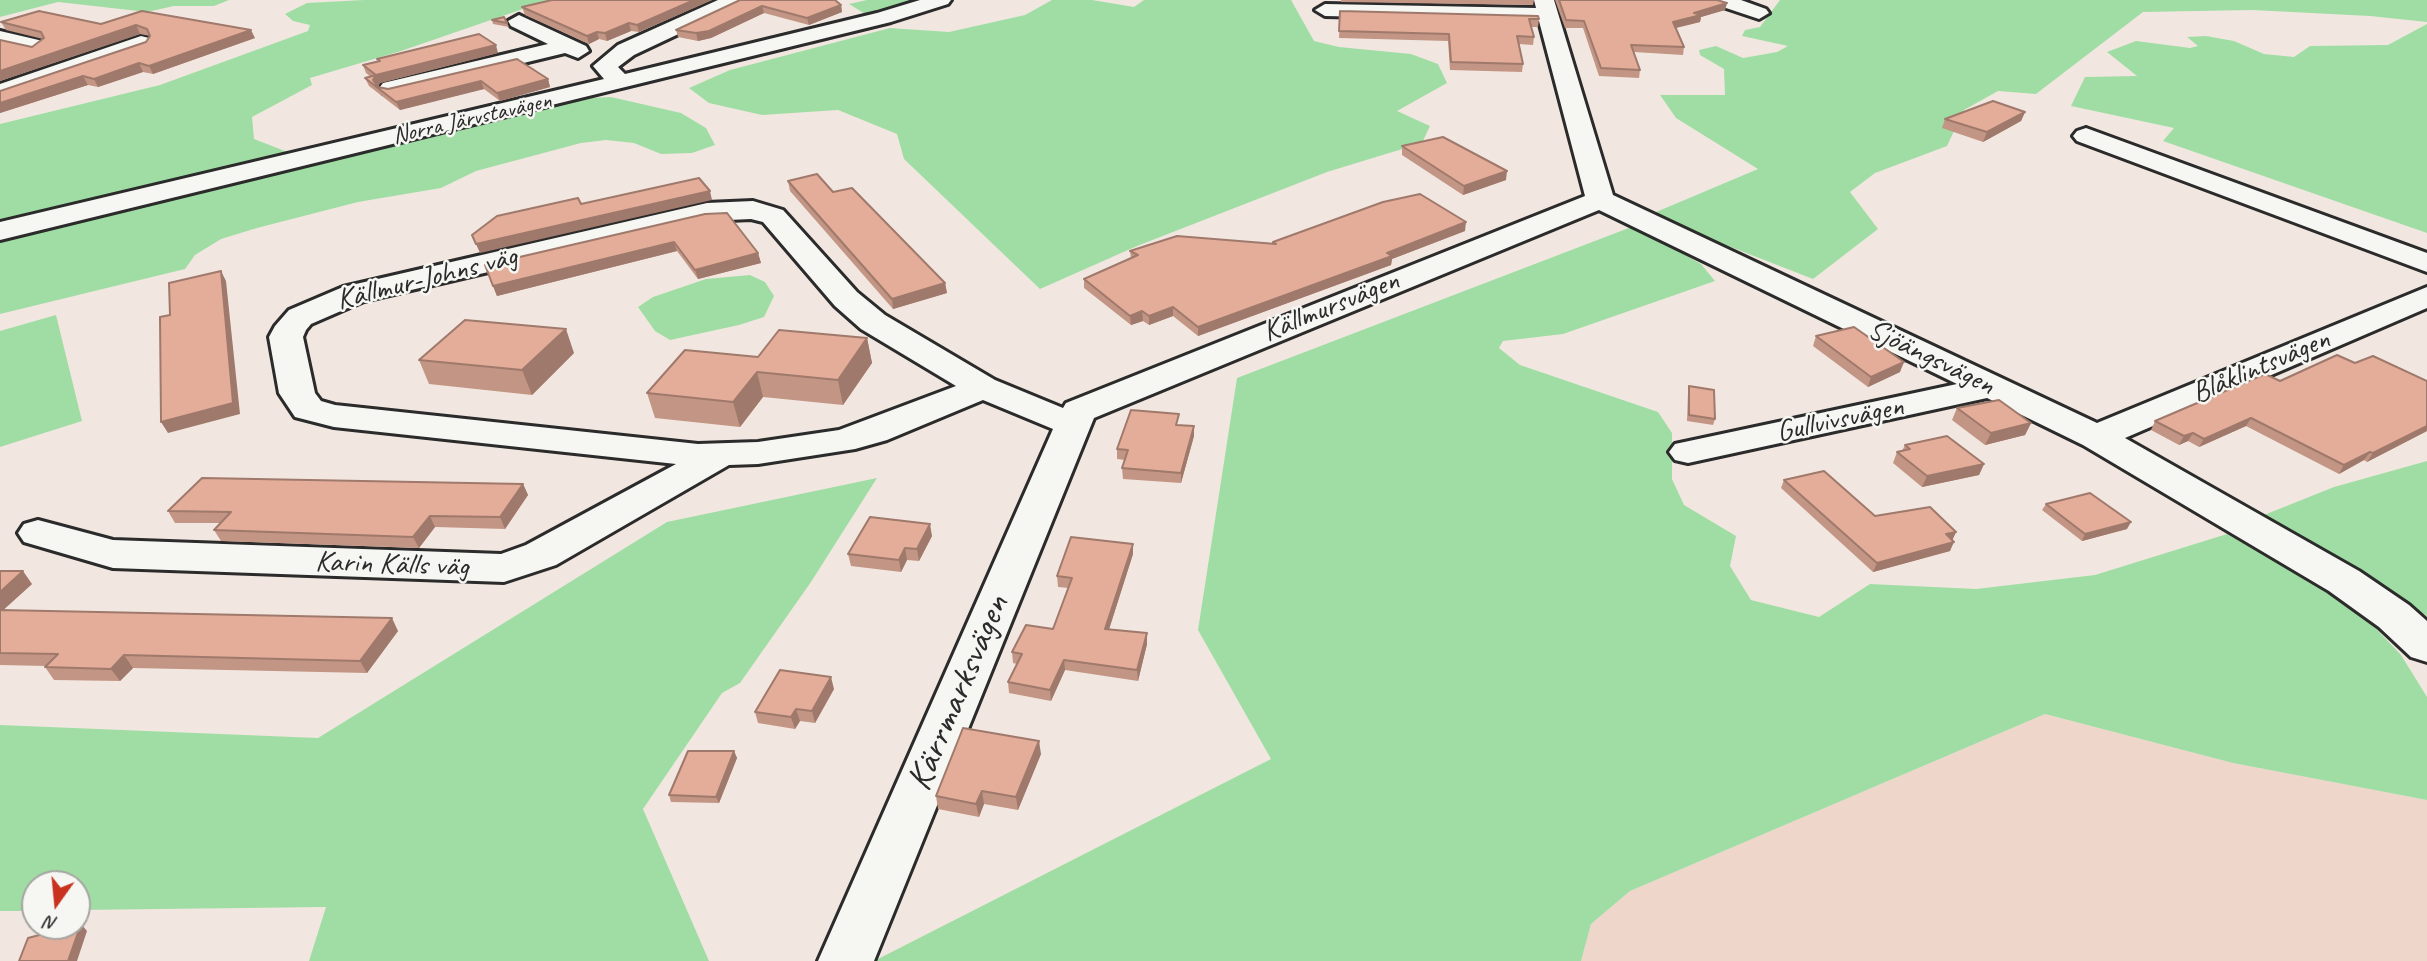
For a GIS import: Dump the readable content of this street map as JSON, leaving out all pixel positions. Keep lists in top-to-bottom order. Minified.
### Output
{"streets":{"street":["Norra Järvstavägen","Källmur-Johns väg","Källmursvägen","Sjöängsvägen","Blåklintsvägen","Gullvivsvägen","Karin Källs väg","Kärrmarksvägen"]},"crossings":[["Källmur-Johns väg","Källmursvägen"],["Källmur-Johns väg","Karin Källs väg"],["Källmur-Johns väg","Kärrmarksvägen"],["Källmursvägen","Sjöängsvägen"],["Källmursvägen","Kärrmarksvägen"],["Sjöängsvägen","Blåklintsvägen"],["Sjöängsvägen","Gullvivsvägen"]],"north":"bottom"}
